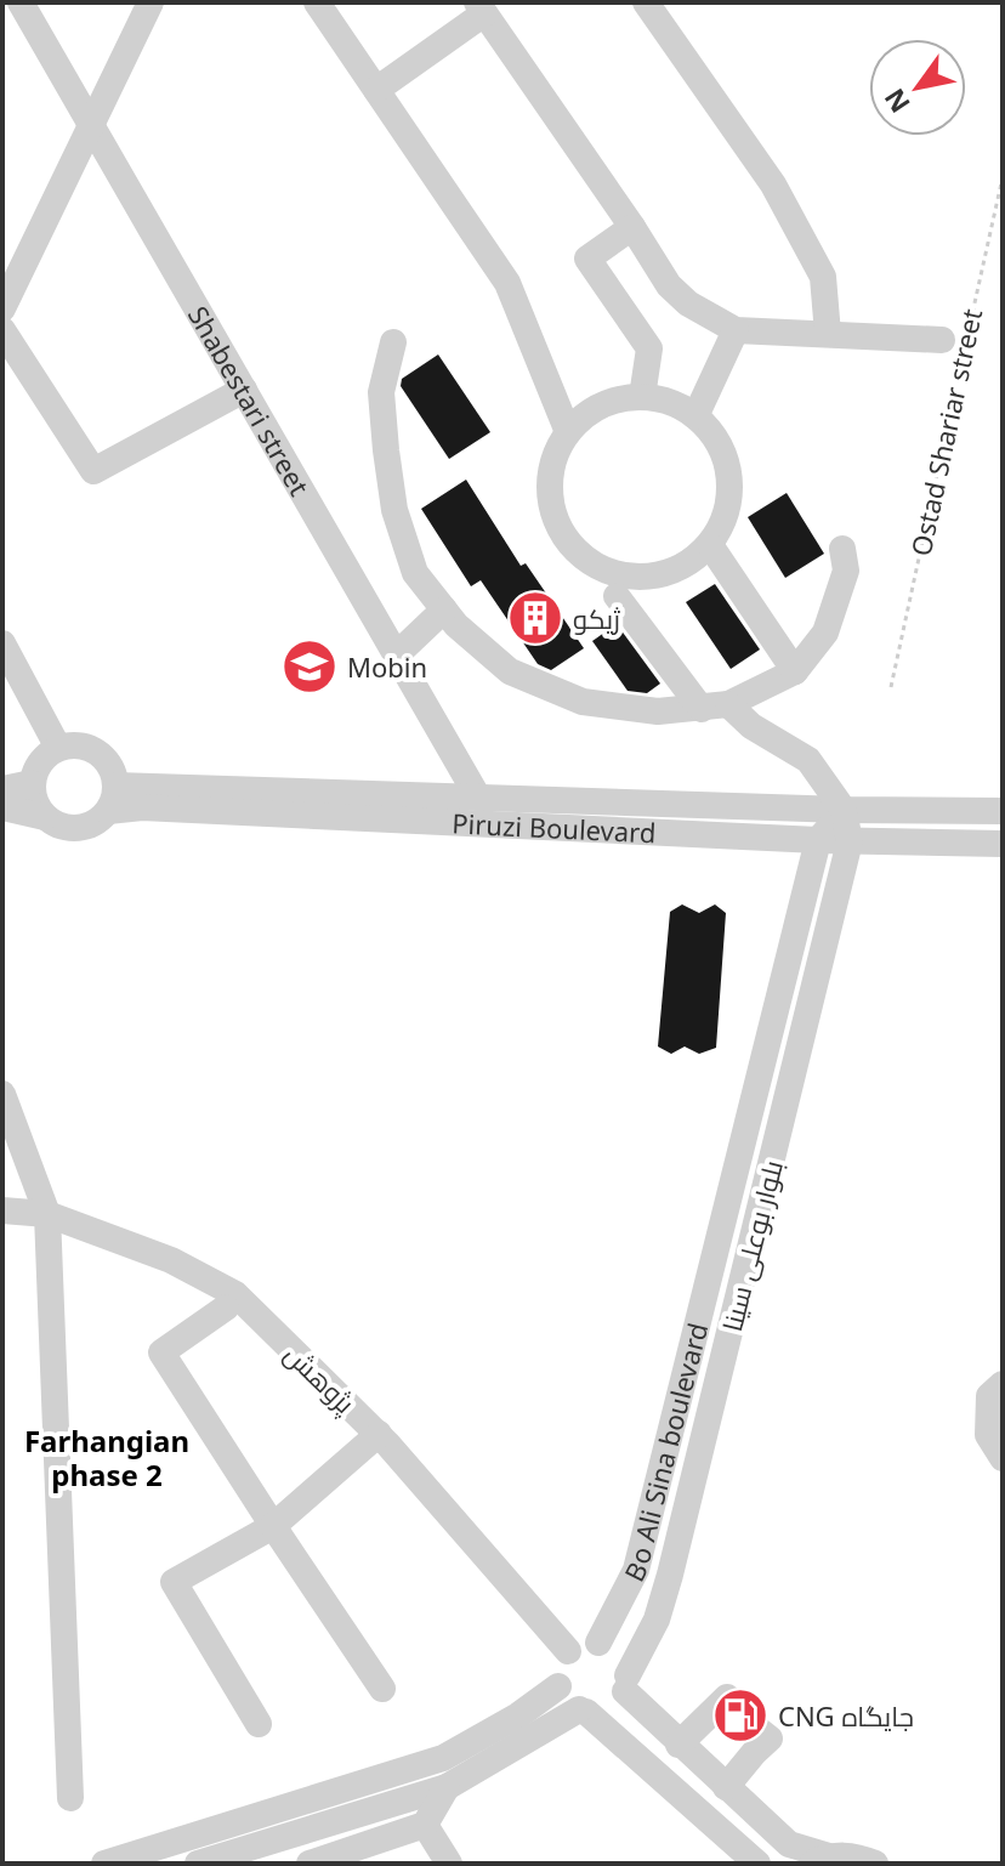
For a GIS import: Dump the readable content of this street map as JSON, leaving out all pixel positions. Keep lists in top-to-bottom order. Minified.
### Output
{"streets":{"street":["Shabestari street","Piruzi Boulevard","بلوار بوعلی سینا","پژوهش","Bo Ali Sina boulevard"],"path":["Ostad Shariar street"]},"crossings":[["Shabestari street","Piruzi Boulevard"],["Piruzi Boulevard","بلوار بوعلی سینا"],["Piruzi Boulevard","Bo Ali Sina boulevard"],["بلوار بوعلی سینا","پژوهش"],["بلوار بوعلی سینا","Bo Ali Sina boulevard"],["پژوهش","Bo Ali Sina boulevard"]],"districts":["Farhangian phase 2"],"places":{"building":["ژیکو"],"school or university":["Mobin"],"fuel station":["CNG جایگاه"]},"north":"bottom left"}
